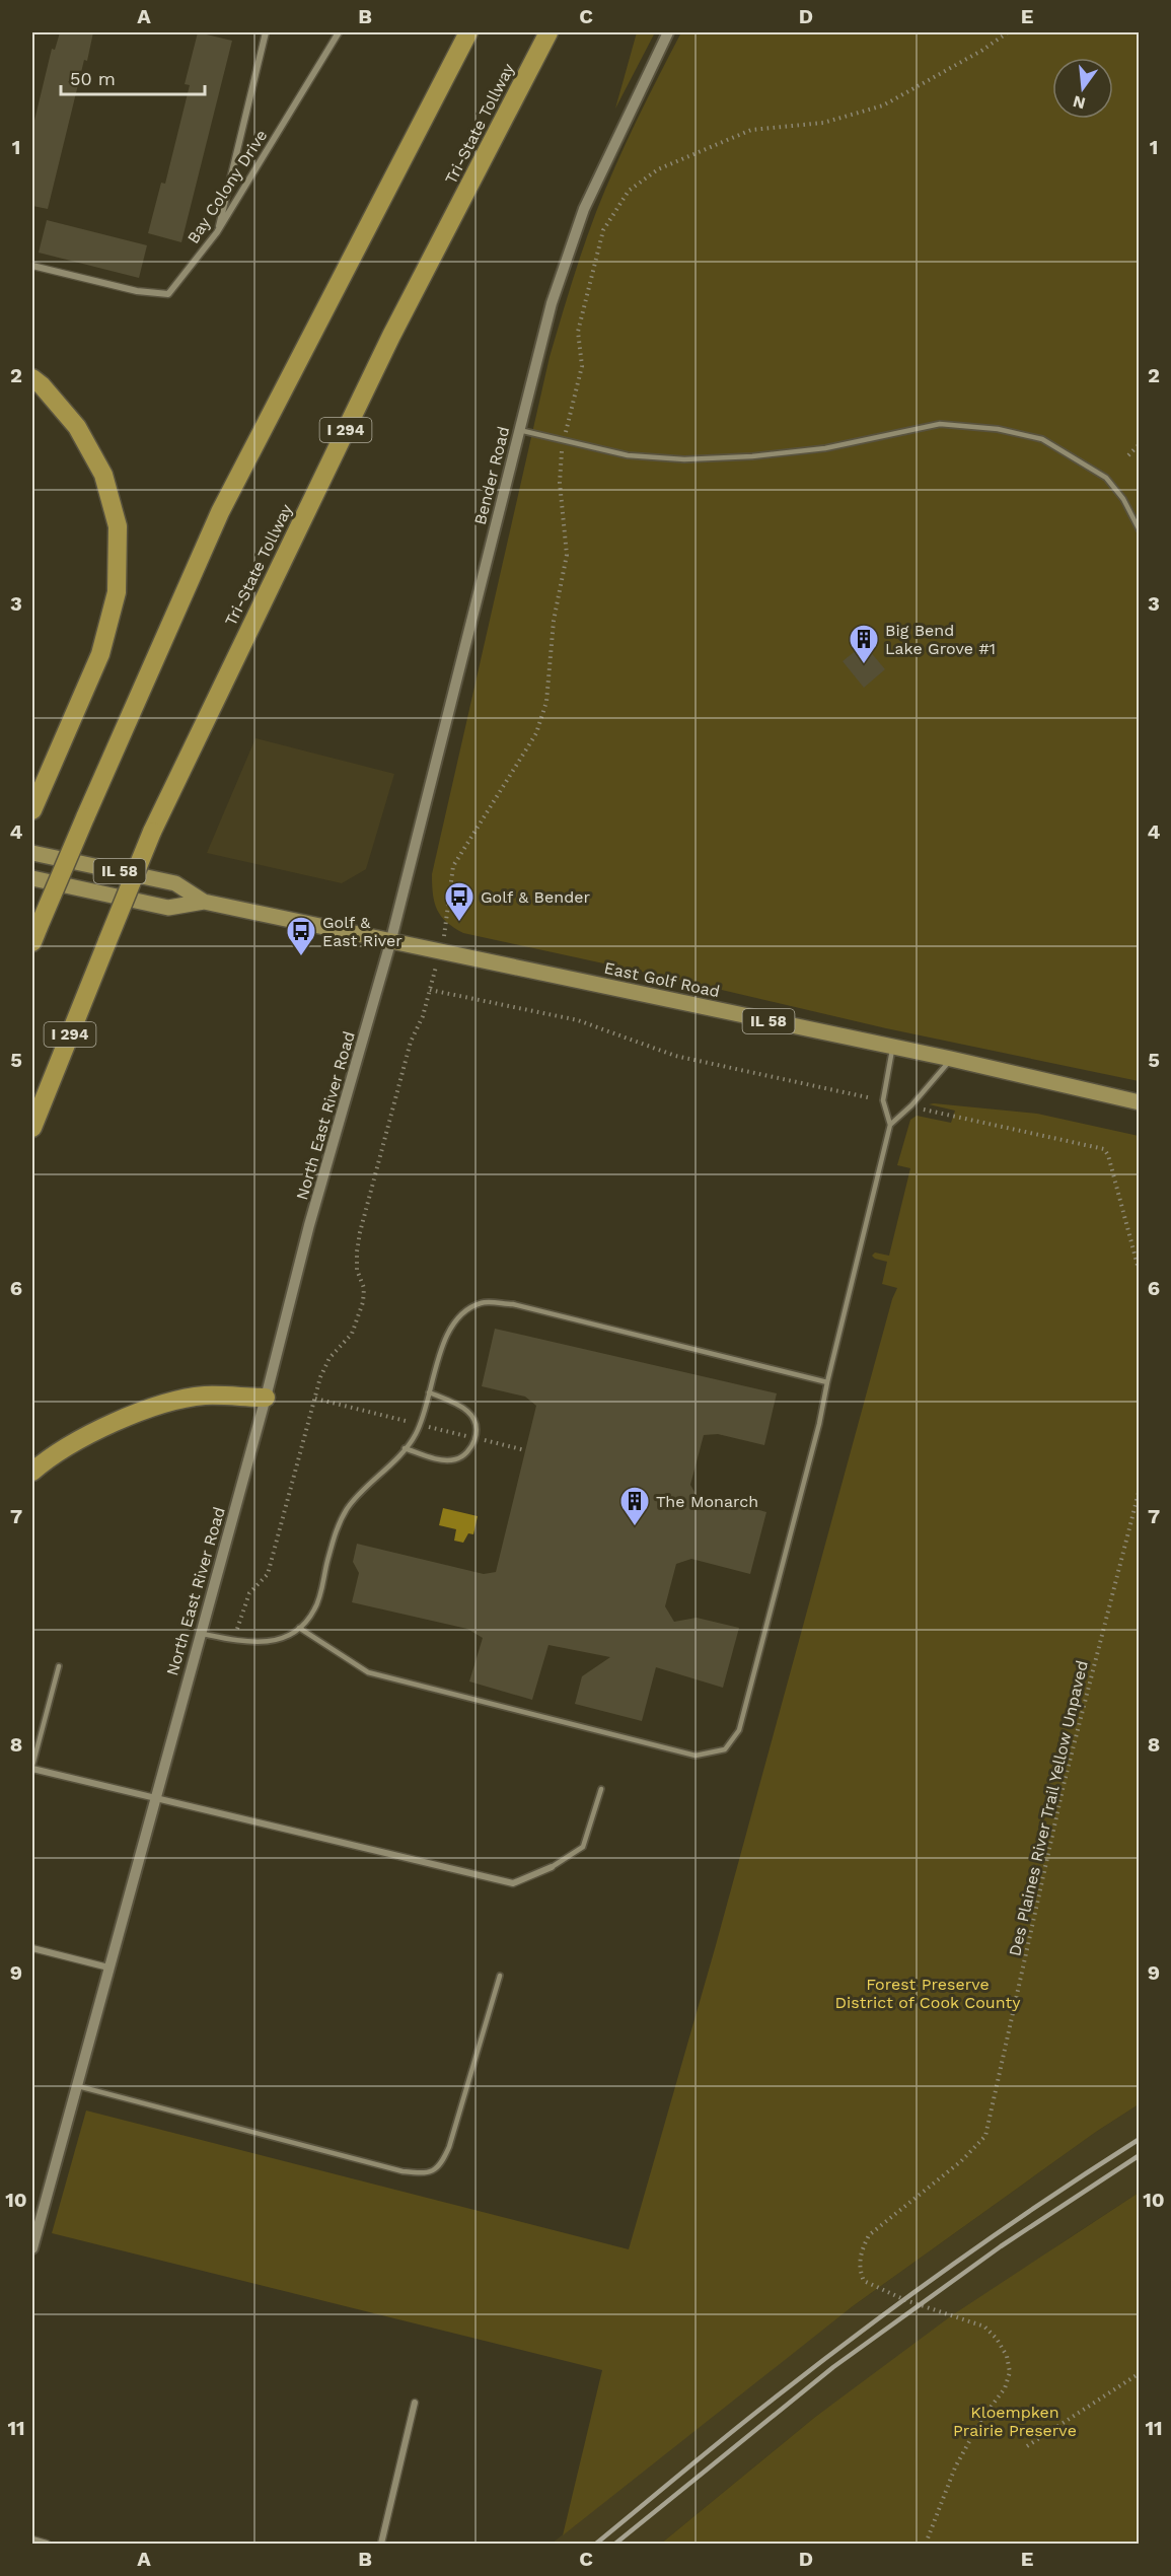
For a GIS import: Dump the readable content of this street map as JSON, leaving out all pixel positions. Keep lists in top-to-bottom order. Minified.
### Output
{"streets":{"highway":["Tri-State Tollway","I 294"],"main road":["IL 58","East Golf Road"],"street":["Bay Colony Drive","Bender Road","North East River Road"],"path":["Des Plaines River Trail Yellow Unpaved"]},"crossings":[["Bender Road","IL 58"],["Bender Road","East Golf Road"],["Bender Road","North East River Road"],["IL 58","East Golf Road"],["IL 58","North East River Road"],["East Golf Road","North East River Road"]],"parks":["Forest Preserve District of Cook County","Kloempken Prairie Preserve"],"places":{"building":["Big Bend Lake Grove #1","The Monarch"],"bus stop":["Golf & Bender","Golf & East River"]},"scale_bar":"50 m","north":"bottom","grid":{"columns":["A","B","C","D","E"],"rows":["1","2","3","4","5","6","7","8","9","10","11"]}}
